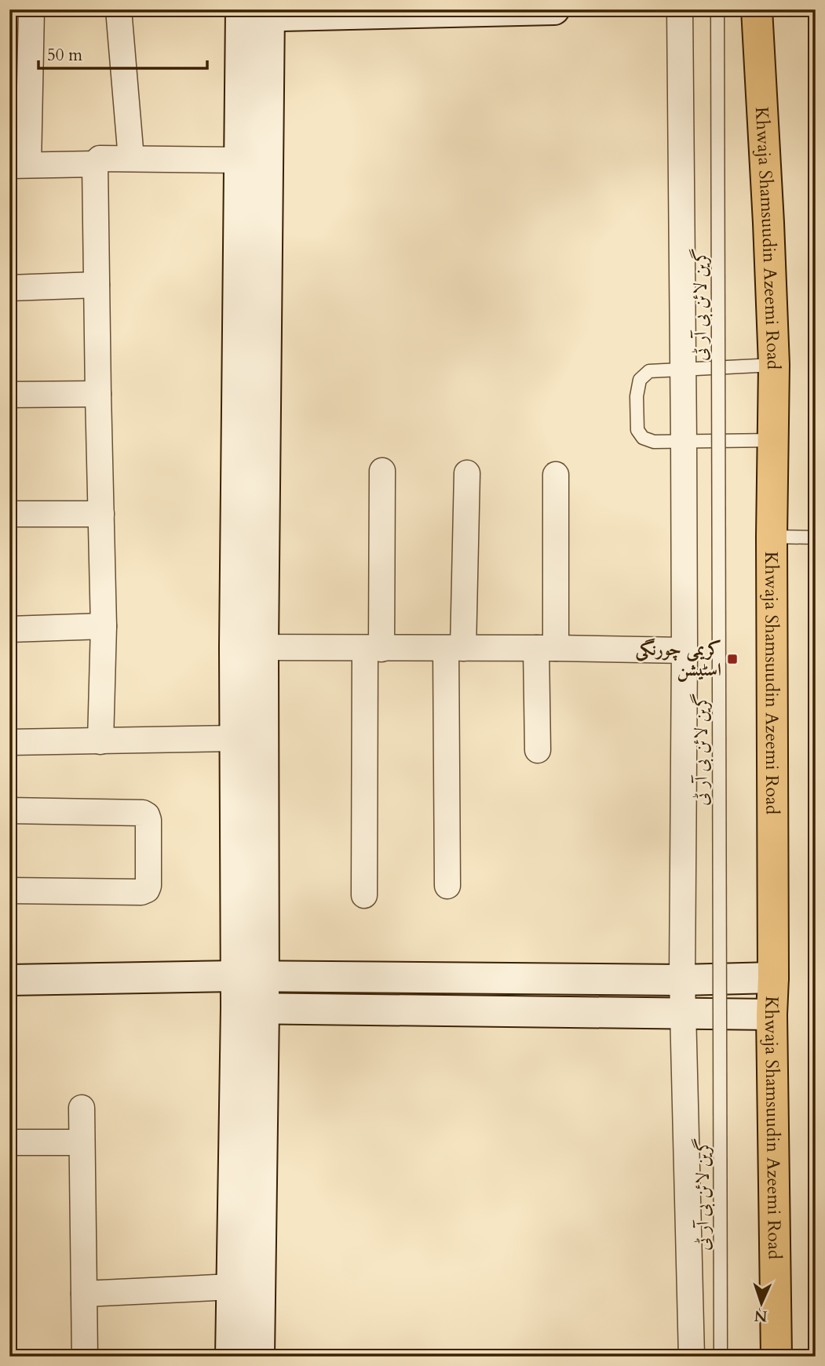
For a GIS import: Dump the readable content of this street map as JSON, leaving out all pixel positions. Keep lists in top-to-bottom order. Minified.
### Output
{"streets":{"main road":["Khwaja Shamsuudin Azeemi Road"],"lane":["گرین لائن بی آر ٹی"]},"places":{"transit":["کریمی چورنگی اسٹیشن"]},"scale_bar":"50 m","north":"bottom"}
